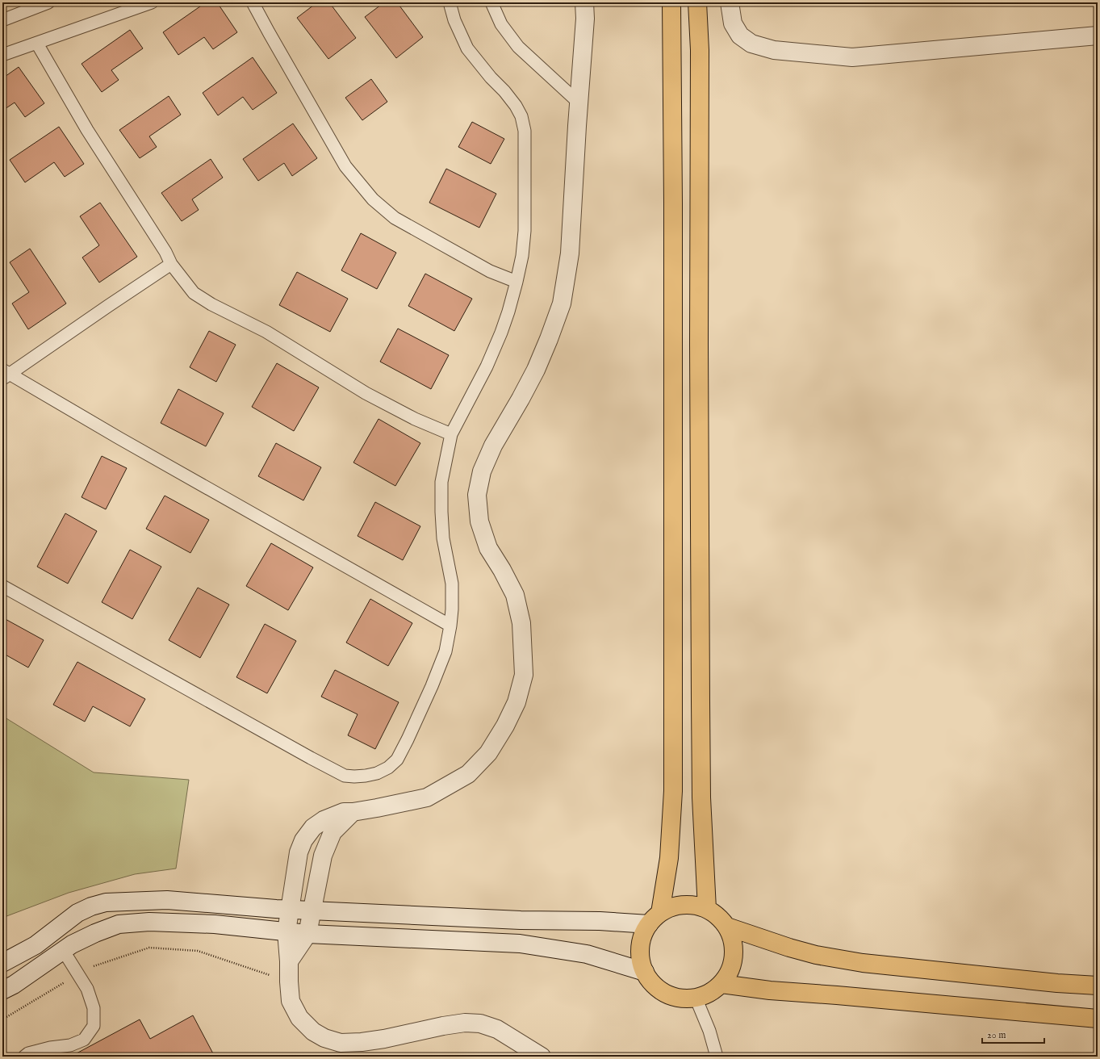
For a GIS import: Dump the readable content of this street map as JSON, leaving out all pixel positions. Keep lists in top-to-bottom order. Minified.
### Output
{"scale_bar":"20 m"}
